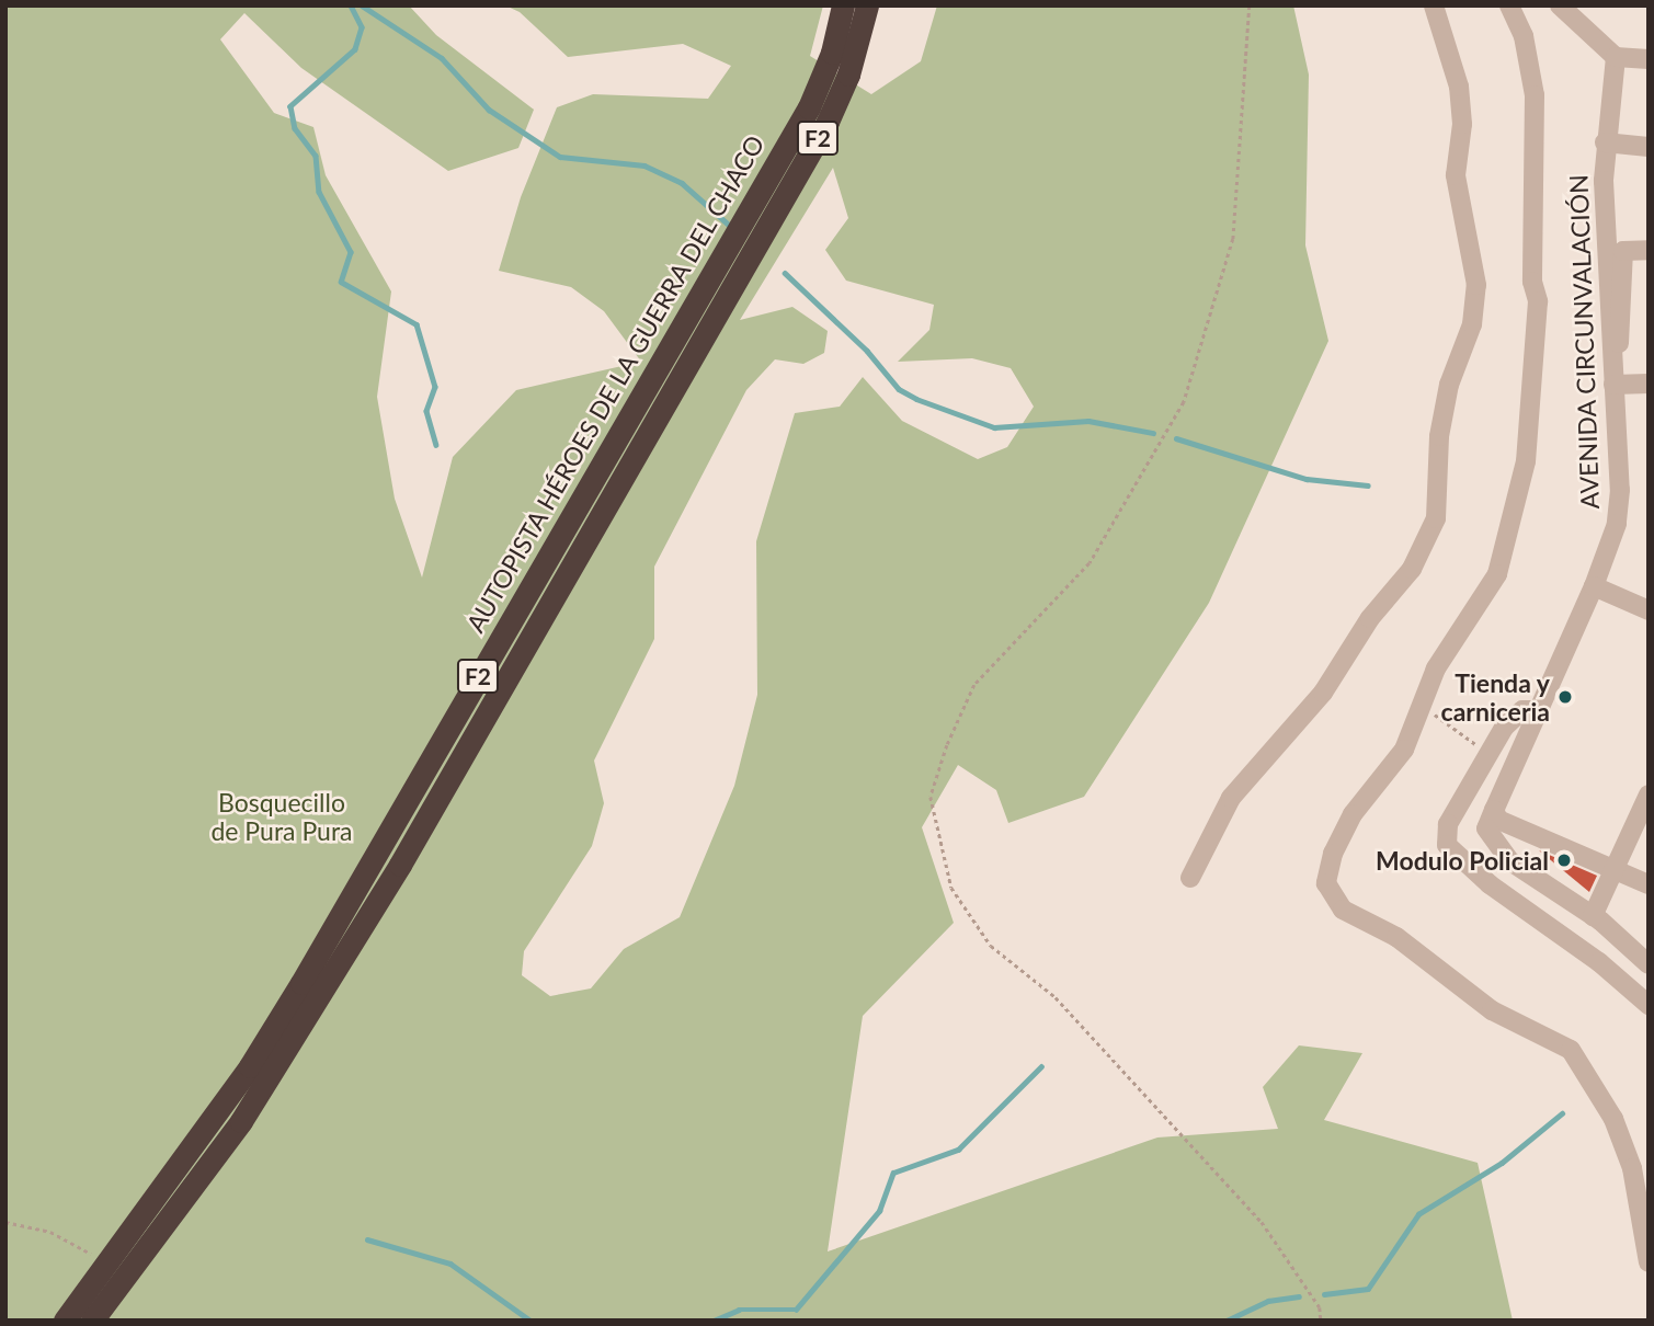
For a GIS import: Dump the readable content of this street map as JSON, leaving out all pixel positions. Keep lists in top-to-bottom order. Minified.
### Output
{"streets":{"highway":["F2","AUTOPISTA HÉROES DE LA GUERRA DEL CHACO"],"street":["AVENIDA CIRCUNVALACIÓN"]},"parks":["Bosquecillo de Pura Pura"],"places":["Tienda y carniceria","Modulo Policial"]}
